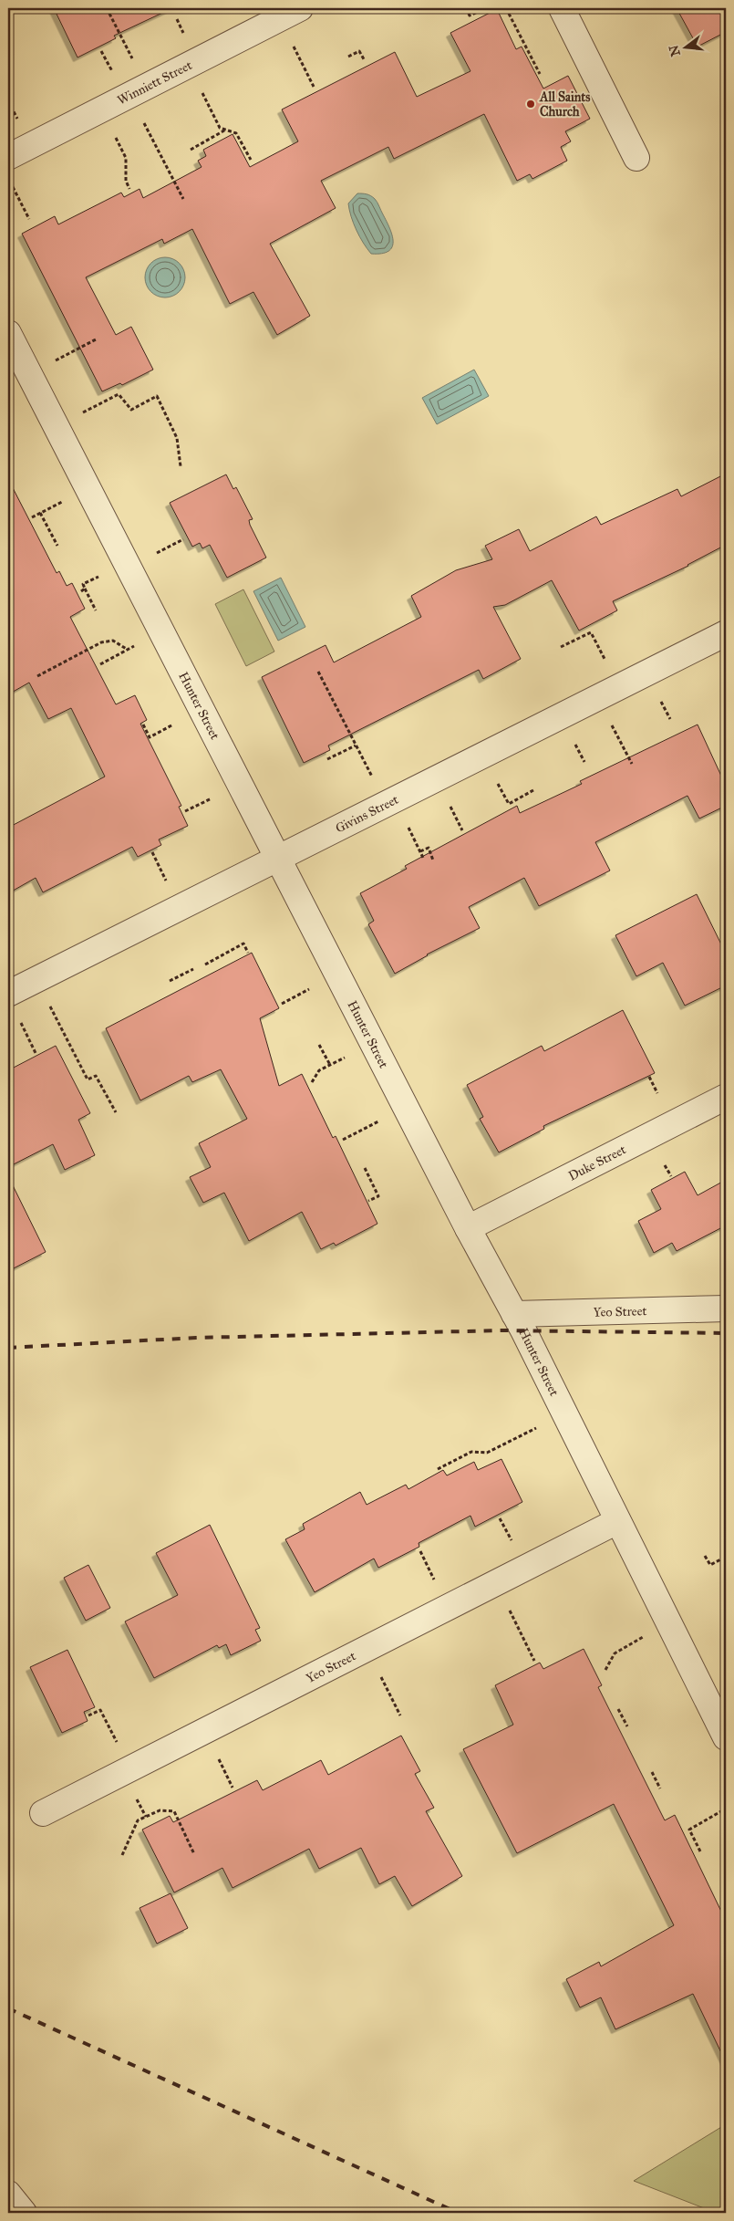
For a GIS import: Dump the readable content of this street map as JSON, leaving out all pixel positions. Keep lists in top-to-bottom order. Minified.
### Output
{"streets":{"street":["Winniett Street","Hunter Street","Givins Street","Duke Street","Yeo Street"]},"crossings":[["Hunter Street","Givins Street"],["Hunter Street","Duke Street"],["Hunter Street","Yeo Street"]],"places":["All Saints Church"],"north":"left"}
